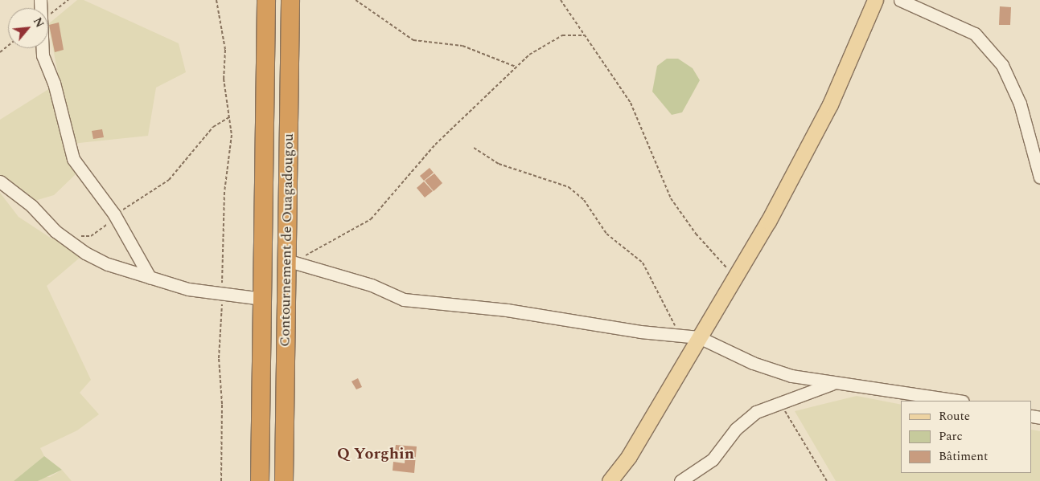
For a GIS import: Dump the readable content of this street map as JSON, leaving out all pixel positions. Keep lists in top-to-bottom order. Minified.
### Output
{"streets":{"highway":["Contournement de Ouagadougou"]},"districts":["Q Yorghin"],"legend":["Route","Parc","Bâtiment"],"north":"top right"}
